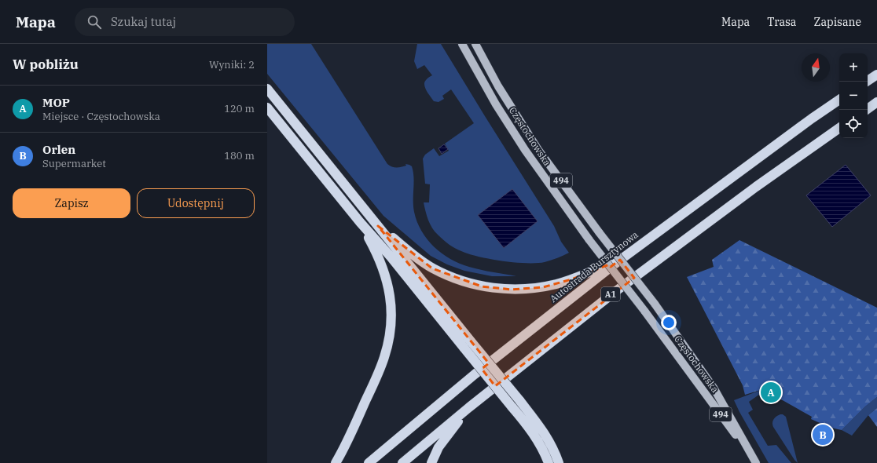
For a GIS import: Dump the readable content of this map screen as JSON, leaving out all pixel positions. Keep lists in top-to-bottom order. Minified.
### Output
{"streets":{"highway":["Autostrada Bursztynowa","A1"],"main road":["Częstochowska","494"]},"north":"top","page":{"header":"Mapa","search":"Szukaj tutaj","nav":["Mapa","Trasa","Zapisane"],"heading":["W pobliżu","Wyniki: 2"],"map_buttons":["+","−"],"list":[{"mark":"A","name":"MOP","note":"Miejsce · Częstochowska","value":"120 m"},{"mark":"B","name":"Orlen","note":"Supermarket","value":"180 m"}],"buttons":["Zapisz","Udostępnij"],"pins":["A","B"]}}
